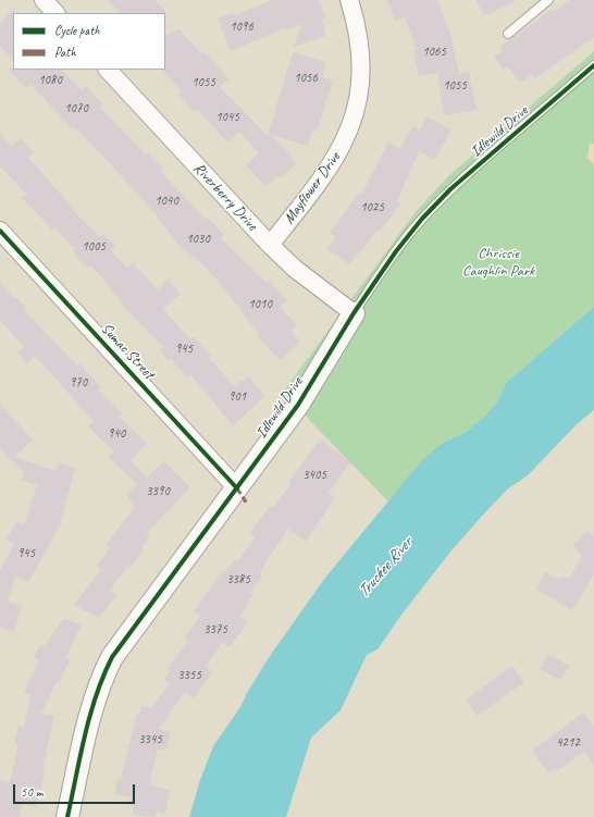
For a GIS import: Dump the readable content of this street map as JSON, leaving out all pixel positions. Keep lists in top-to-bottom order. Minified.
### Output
{"streets":{"street":["Idlewild Drive","Mayflower Drive","Riverberry Drive","Sumac Street"]},"crossings":[["Idlewild Drive","Riverberry Drive"],["Idlewild Drive","Sumac Street"],["Mayflower Drive","Riverberry Drive"]],"water":["Truckee River"],"parks":["Chrissie Caughlin Park"],"house_numbers":["1096","1065","1056","1080","1055","1055","1070","1045","1040","1025","1030","1005","1010","945","970","901","940","3405","3390","945","3385","3375","3355","3345","4212"],"legend":["Cycle path","Path"],"scale_bar":"50 m"}
